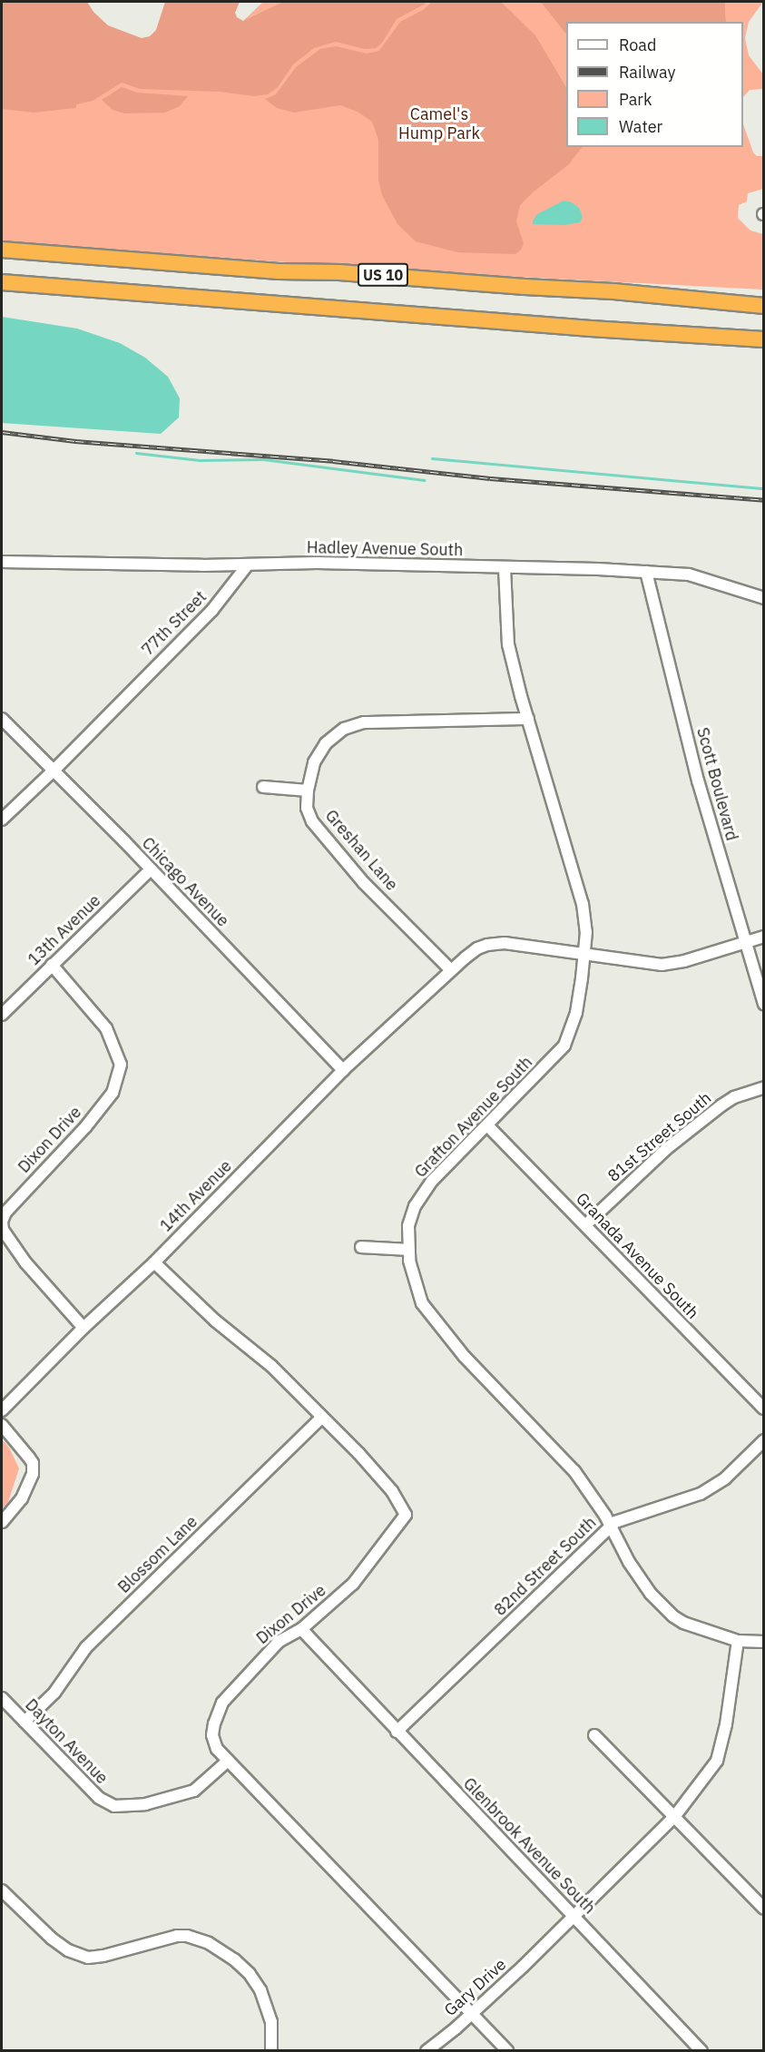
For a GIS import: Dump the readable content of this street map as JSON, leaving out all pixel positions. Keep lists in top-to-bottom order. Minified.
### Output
{"streets":{"highway":["US 10"],"street":["Hadley Avenue South","77th Street","Scott Boulevard","Greshan Lane","Chicago Avenue","13th Avenue","Grafton Avenue South","81st Street South","Dixon Drive","14th Avenue","Granada Avenue South","Blossom Lane","82nd Street South","Dayton Avenue","Glenbrook Avenue South","Gary Drive"]},"crossings":[["Hadley Avenue South","77th Street"],["Hadley Avenue South","Scott Boulevard"],["Hadley Avenue South","Grafton Avenue South"],["77th Street","Chicago Avenue"],["Scott Boulevard","14th Avenue"],["Greshan Lane","Grafton Avenue South"],["Greshan Lane","14th Avenue"],["Chicago Avenue","13th Avenue"],["Chicago Avenue","14th Avenue"],["13th Avenue","Dixon Drive"],["Grafton Avenue South","14th Avenue"],["Grafton Avenue South","Granada Avenue South"],["Grafton Avenue South","82nd Street South"],["Grafton Avenue South","Gary Drive"],["81st Street South","Granada Avenue South"],["Dixon Drive","14th Avenue"],["Dixon Drive","Blossom Lane"],["Dixon Drive","Dayton Avenue"],["Dixon Drive","Glenbrook Avenue South"],["Dixon Drive","Gary Drive"],["Blossom Lane","Dayton Avenue"],["82nd Street South","Glenbrook Avenue South"],["Glenbrook Avenue South","Gary Drive"]],"parks":["Camel's Hump Park"],"legend":["Road","Railway","Park","Water"]}
